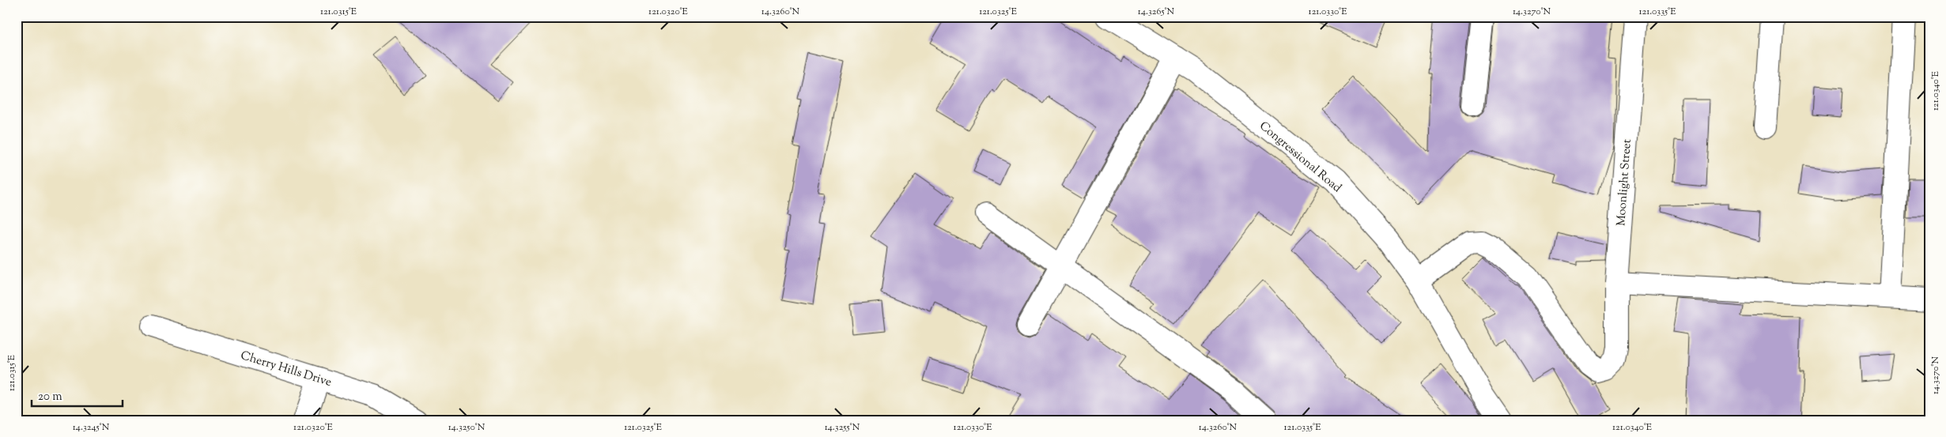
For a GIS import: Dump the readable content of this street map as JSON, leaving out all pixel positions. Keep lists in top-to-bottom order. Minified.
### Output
{"streets":{"street":["Congressional Road","Moonlight Street","Cherry Hills Drive"]},"crossings":[["Congressional Road","Moonlight Street"]],"scale_bar":"20 m","coordinates":["121.0315°E","121.0320°E","14.3260°N","121.0325°E","14.3265°N","121.0330°E","14.3270°N","121.0335°E","121.0340°E","14.3245°N","14.3250°N","14.3255°N"]}
